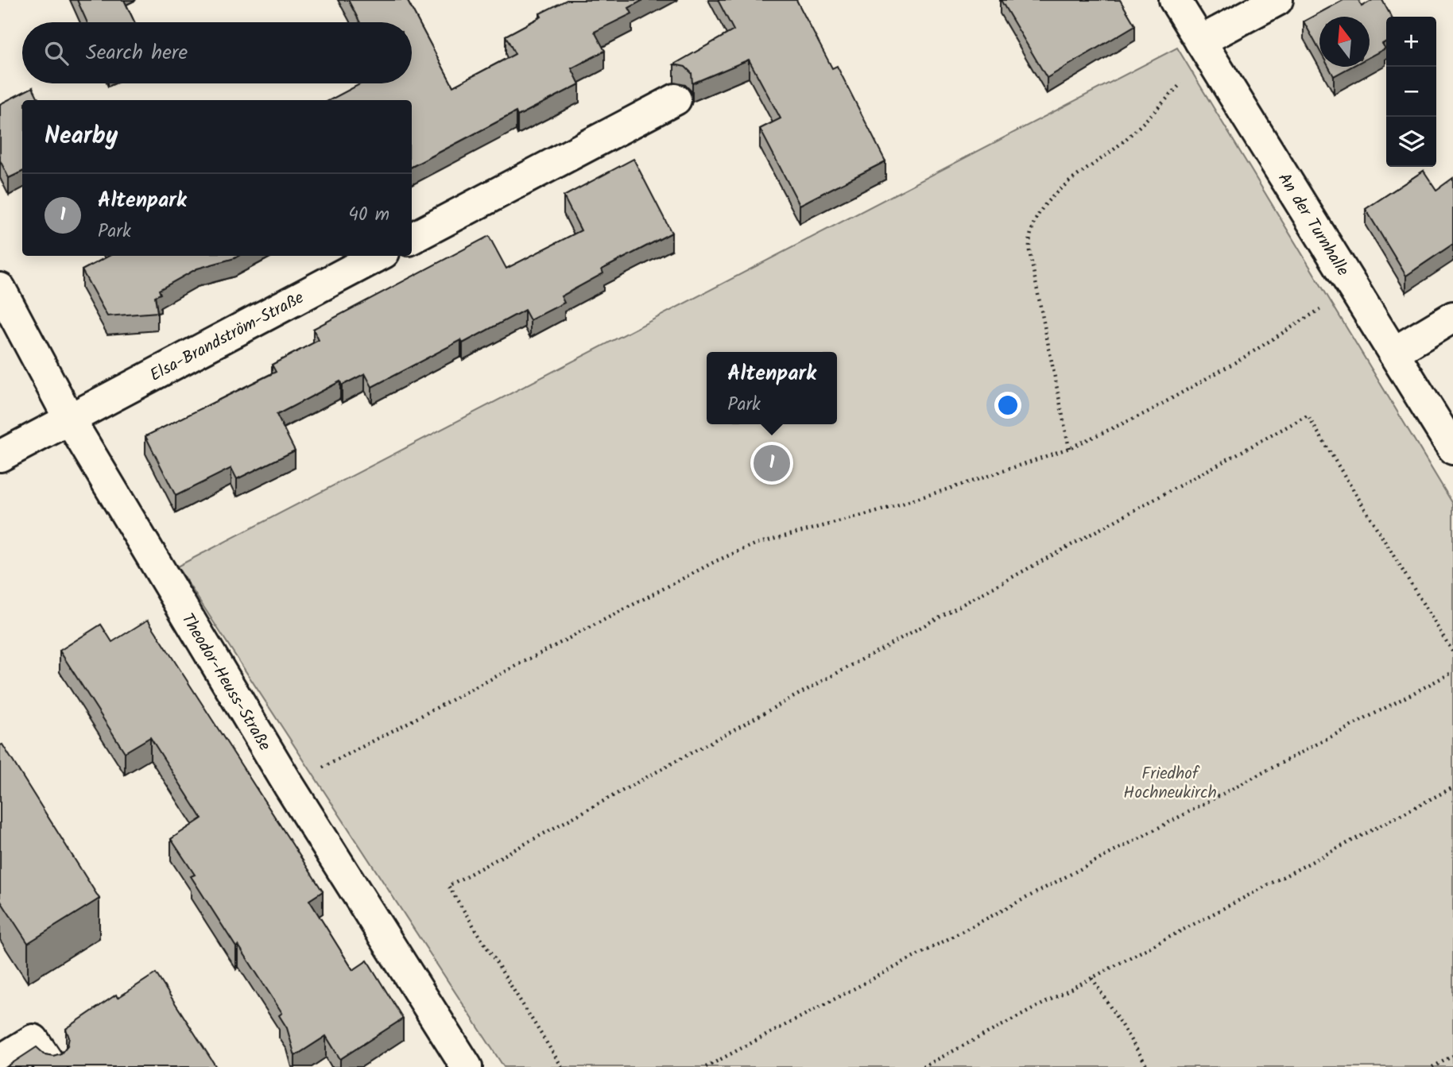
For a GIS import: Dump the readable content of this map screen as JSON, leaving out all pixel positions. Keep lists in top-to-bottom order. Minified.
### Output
{"streets":{"street":["An der Turnhalle","Elsa-Brandström-Straße","Theodor-Heuss-Straße"]},"crossings":[["Elsa-Brandström-Straße","Theodor-Heuss-Straße"]],"parks":["Friedhof Hochneukirch"],"north":"top","page":{"map_buttons":["+","−"],"search":"Search here","heading":"Nearby","list":[{"mark":"1","name":"Altenpark","note":"Park","value":"40 m"}],"popup":["Altenpark","Park"],"pins":"1"}}
